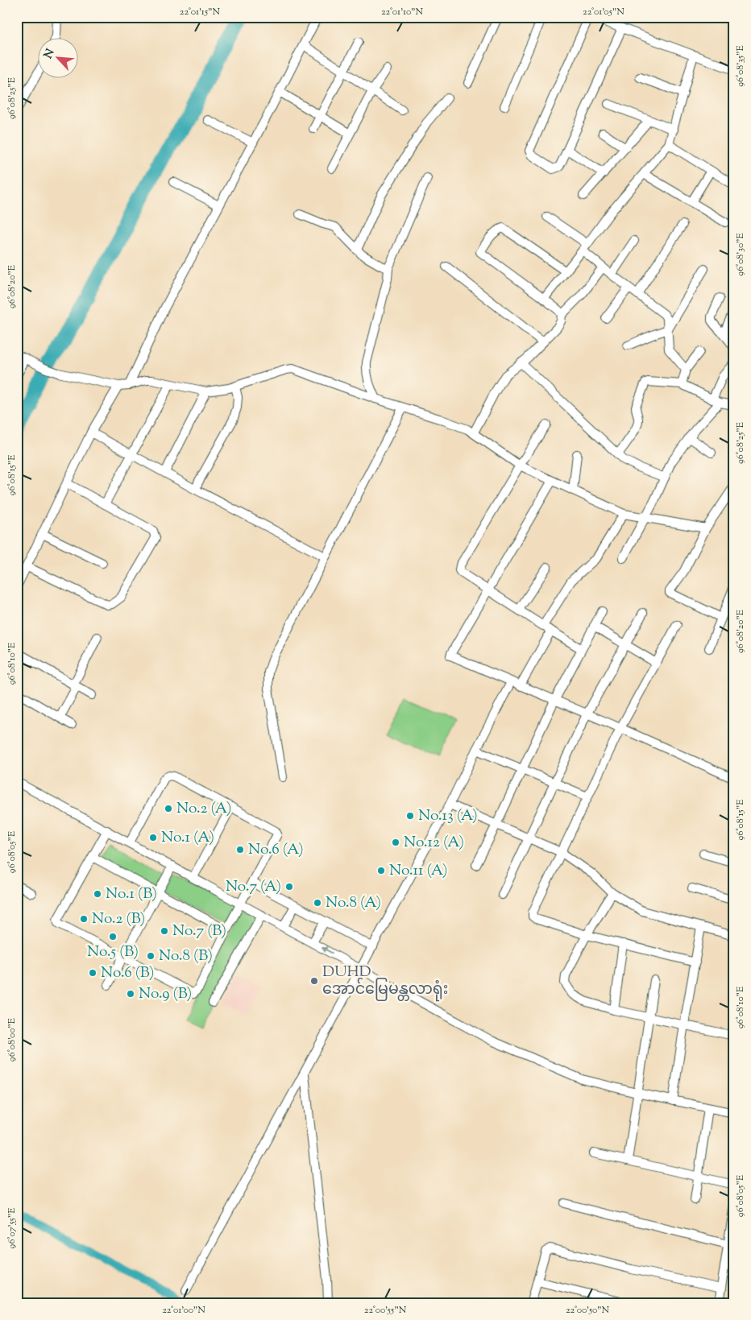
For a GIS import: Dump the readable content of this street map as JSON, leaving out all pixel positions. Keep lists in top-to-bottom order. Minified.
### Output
{"places":["No.2 (A)","No.13 (A)","No.1 (A)","No.12 (A)","No.6 (A)","No.11 (A)","No.7 (A)","No.1 (B)","No.8 (A)","No.2 (B)","No.7 (B)","No.5 (B)","No.8 (B)","No.6 (B)","DUHD အောင်မြေမန္တလာရုံး","No.9 (B)"],"north":"top left","coordinates":["22°01'15\"N","22°01'10\"N","22°01'05\"N","96°08'35\"E","96°08'25\"E","96°08'30\"E","96°08'20\"E","96°08'15\"E","96°08'10\"E","96°08'05\"E","96°08'00\"E","96°07'55\"E","22°01'00\"N","22°00'55\"N","22°00'50\"N"]}
